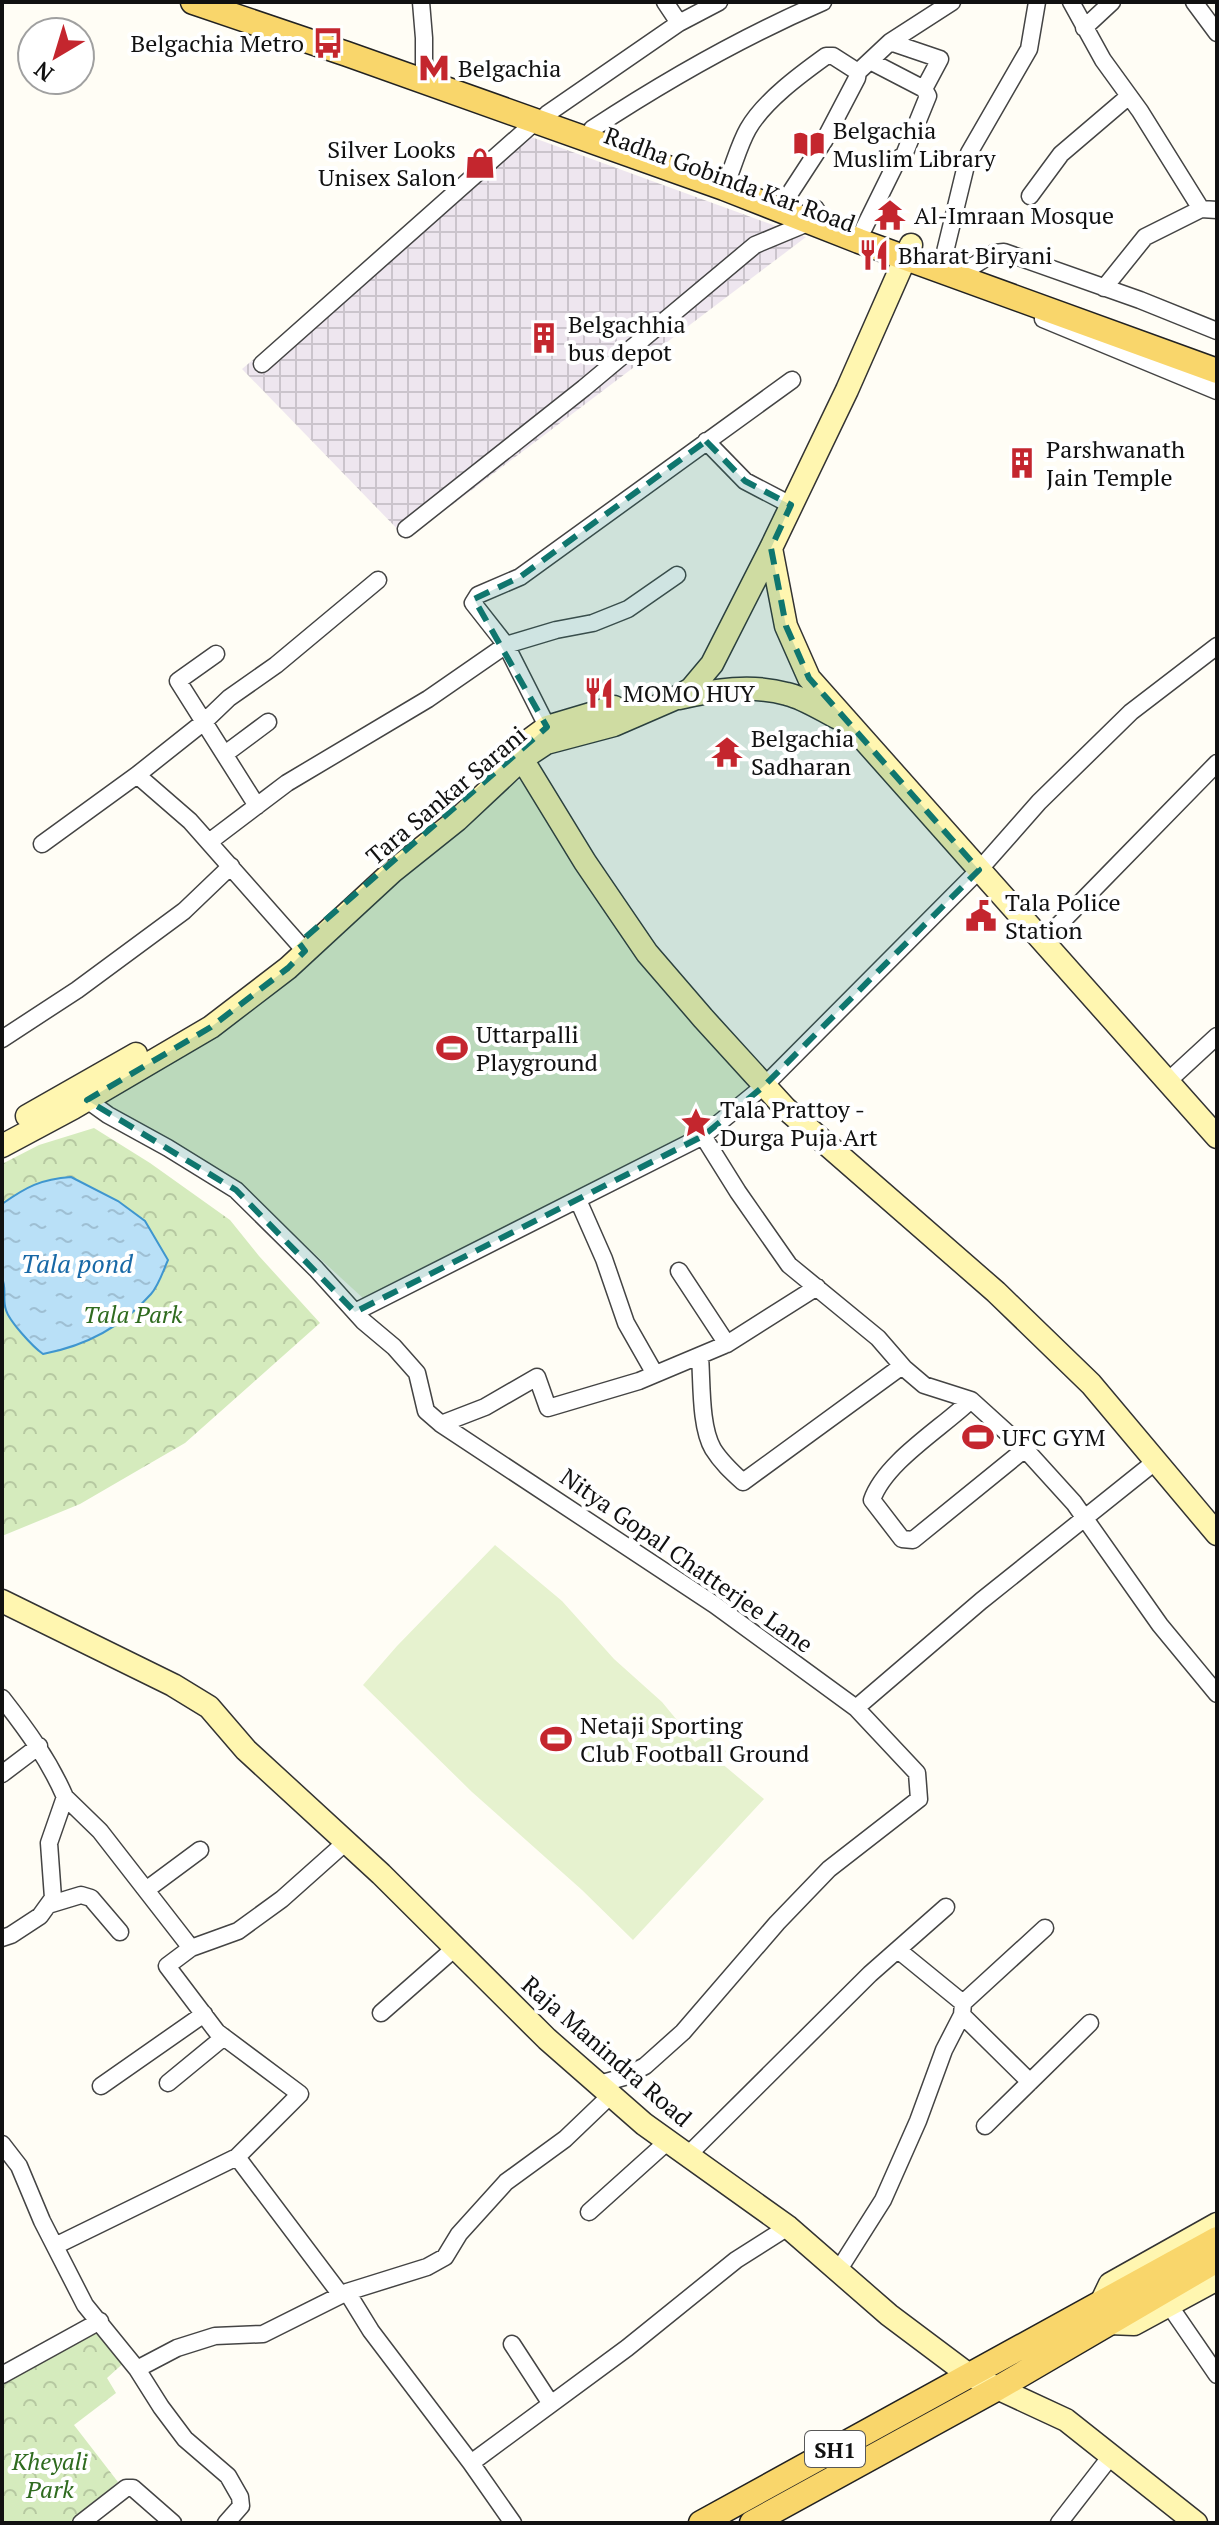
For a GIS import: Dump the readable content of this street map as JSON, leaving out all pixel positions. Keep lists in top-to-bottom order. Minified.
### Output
{"streets":{"main road":["Radha Gobinda Kar Road","SH1"],"street":["Tara Sankar Sarani","Nitya Gopal Chatterjee Lane","Raja Manindra Road"]},"crossings":[["Radha Gobinda Kar Road","Tara Sankar Sarani"],["Tara Sankar Sarani","Nitya Gopal Chatterjee Lane"],["Nitya Gopal Chatterjee Lane","Raja Manindra Road"],["Raja Manindra Road","SH1"]],"water":["Tala pond"],"parks":["Tala Park","Kheyali Park"],"places":{"bus stop":["Belgachia Metro"],"metro station":["Belgachia"],"library":["Belgachia Muslim Library"],"shop":["Silver Looks Unisex Salon"],"temple":["Al-Imraan Mosque","Belgachia Sadharan"],"restaurant":["Bharat Biryani","MOMO HUY"],"building":["Belgachhia bus depot","Parshwanath Jain Temple"],"public building":["Tala Police Station"],"sports":["Uttarpalli Playground","UFC GYM","Netaji Sporting Club Football Ground"],"place":["Tala Prattoy - Durga Puja Art"]},"north":"bottom left"}
